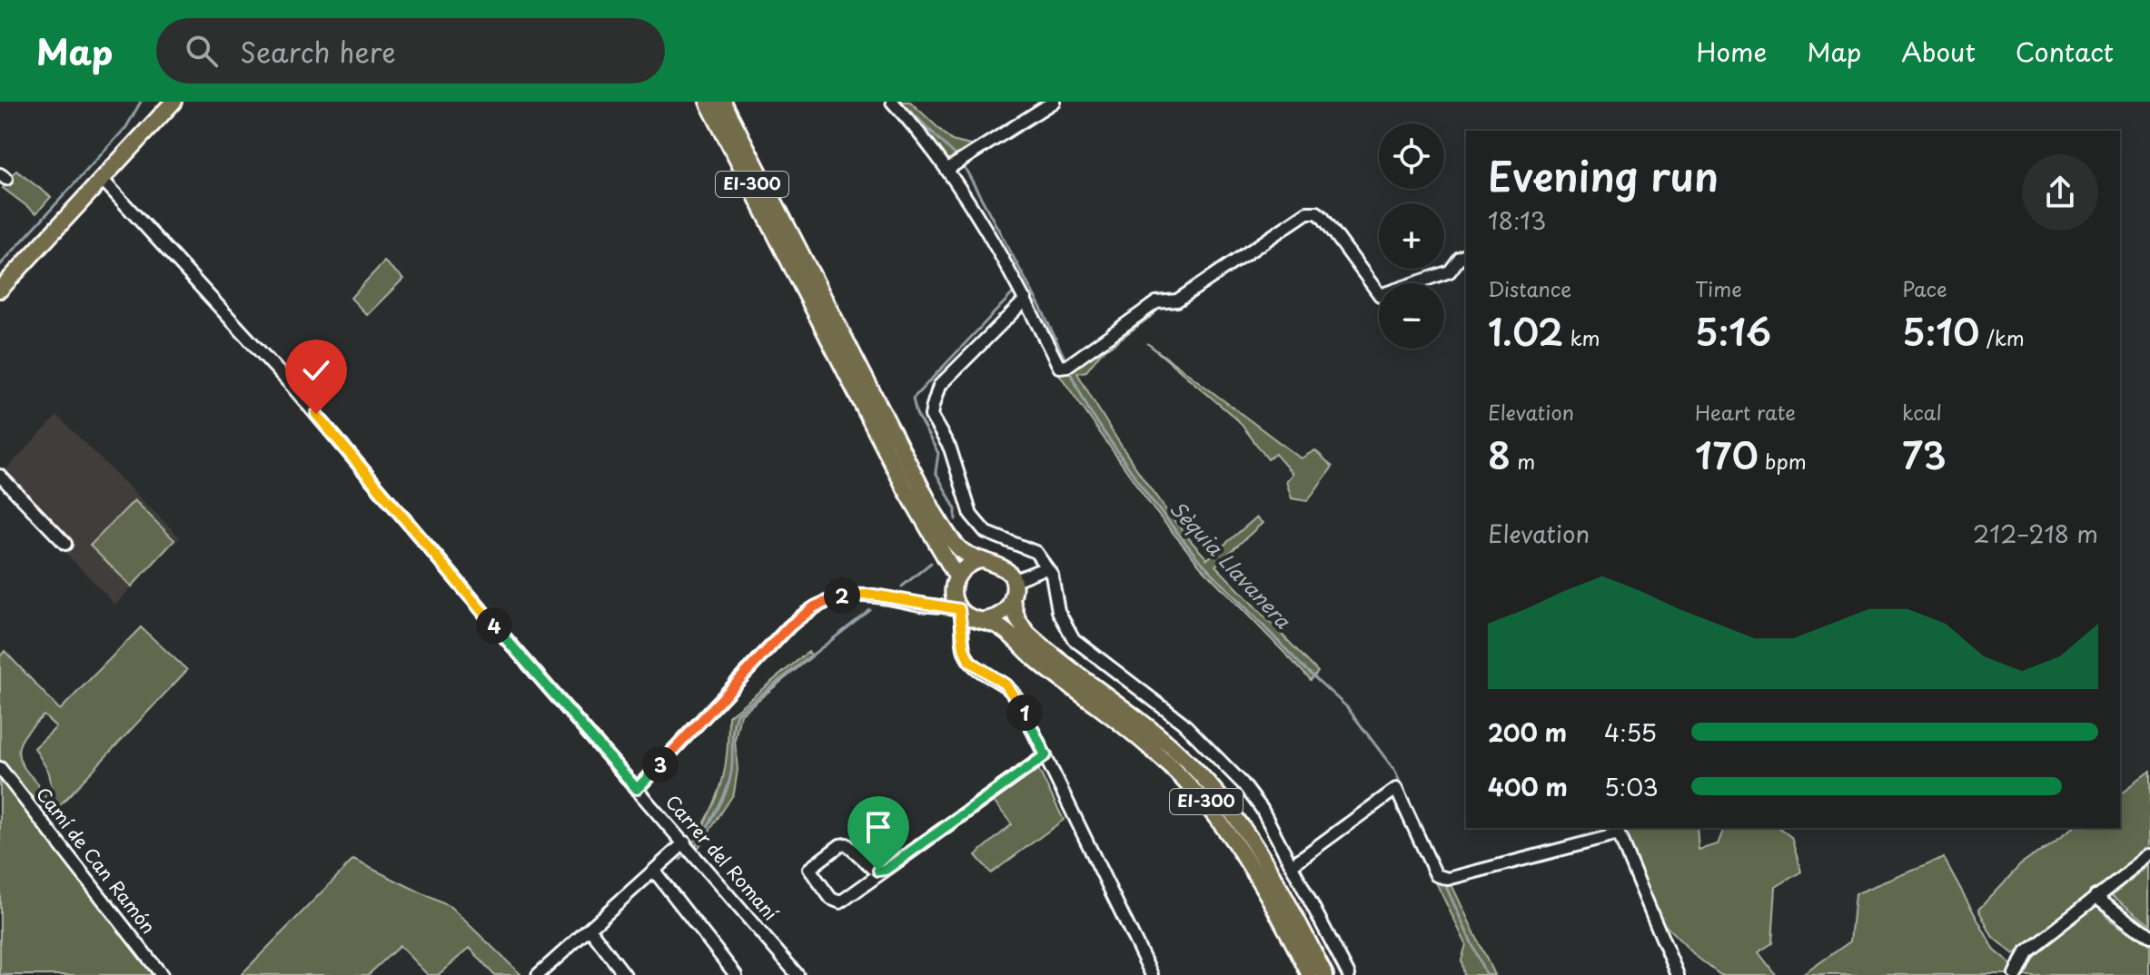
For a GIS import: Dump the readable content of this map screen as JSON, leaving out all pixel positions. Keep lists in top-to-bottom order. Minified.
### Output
{"streets":{"main road":["EI-300"],"street":["Carrer del Romaní","Camí de Can Ramón"]},"water":["Sèquia Llavanera"],"page":{"header":"Map","search":"Search here","nav":["Home","Map","About","Contact"],"map_buttons":["+","−"],"heading":["Evening run","18:13"],"stats":[["Distance","1.02 km"],["Time","5:16"],["Pace","5:10 /km"],["Elevation","8 m"],["Heart rate","170 bpm"],["kcal","73"]],"chart":["Elevation","212–218 m"],"pins":["2","4","1","3"],"list":[{"name":"200 m","note":"4:55"},{"name":"400 m","note":"5:03"}]}}
